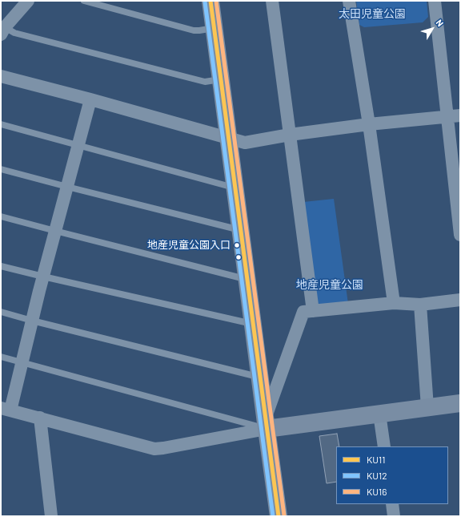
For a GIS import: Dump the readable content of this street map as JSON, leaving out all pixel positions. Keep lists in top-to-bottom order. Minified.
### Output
{"parks":["太田児童公園","地産児童公園"],"places":["地産児童公園入口"],"lines":["transit line KU11","transit line KU16","transit line KU12"],"legend":["KU11","KU12","KU16"],"north":"top right"}
